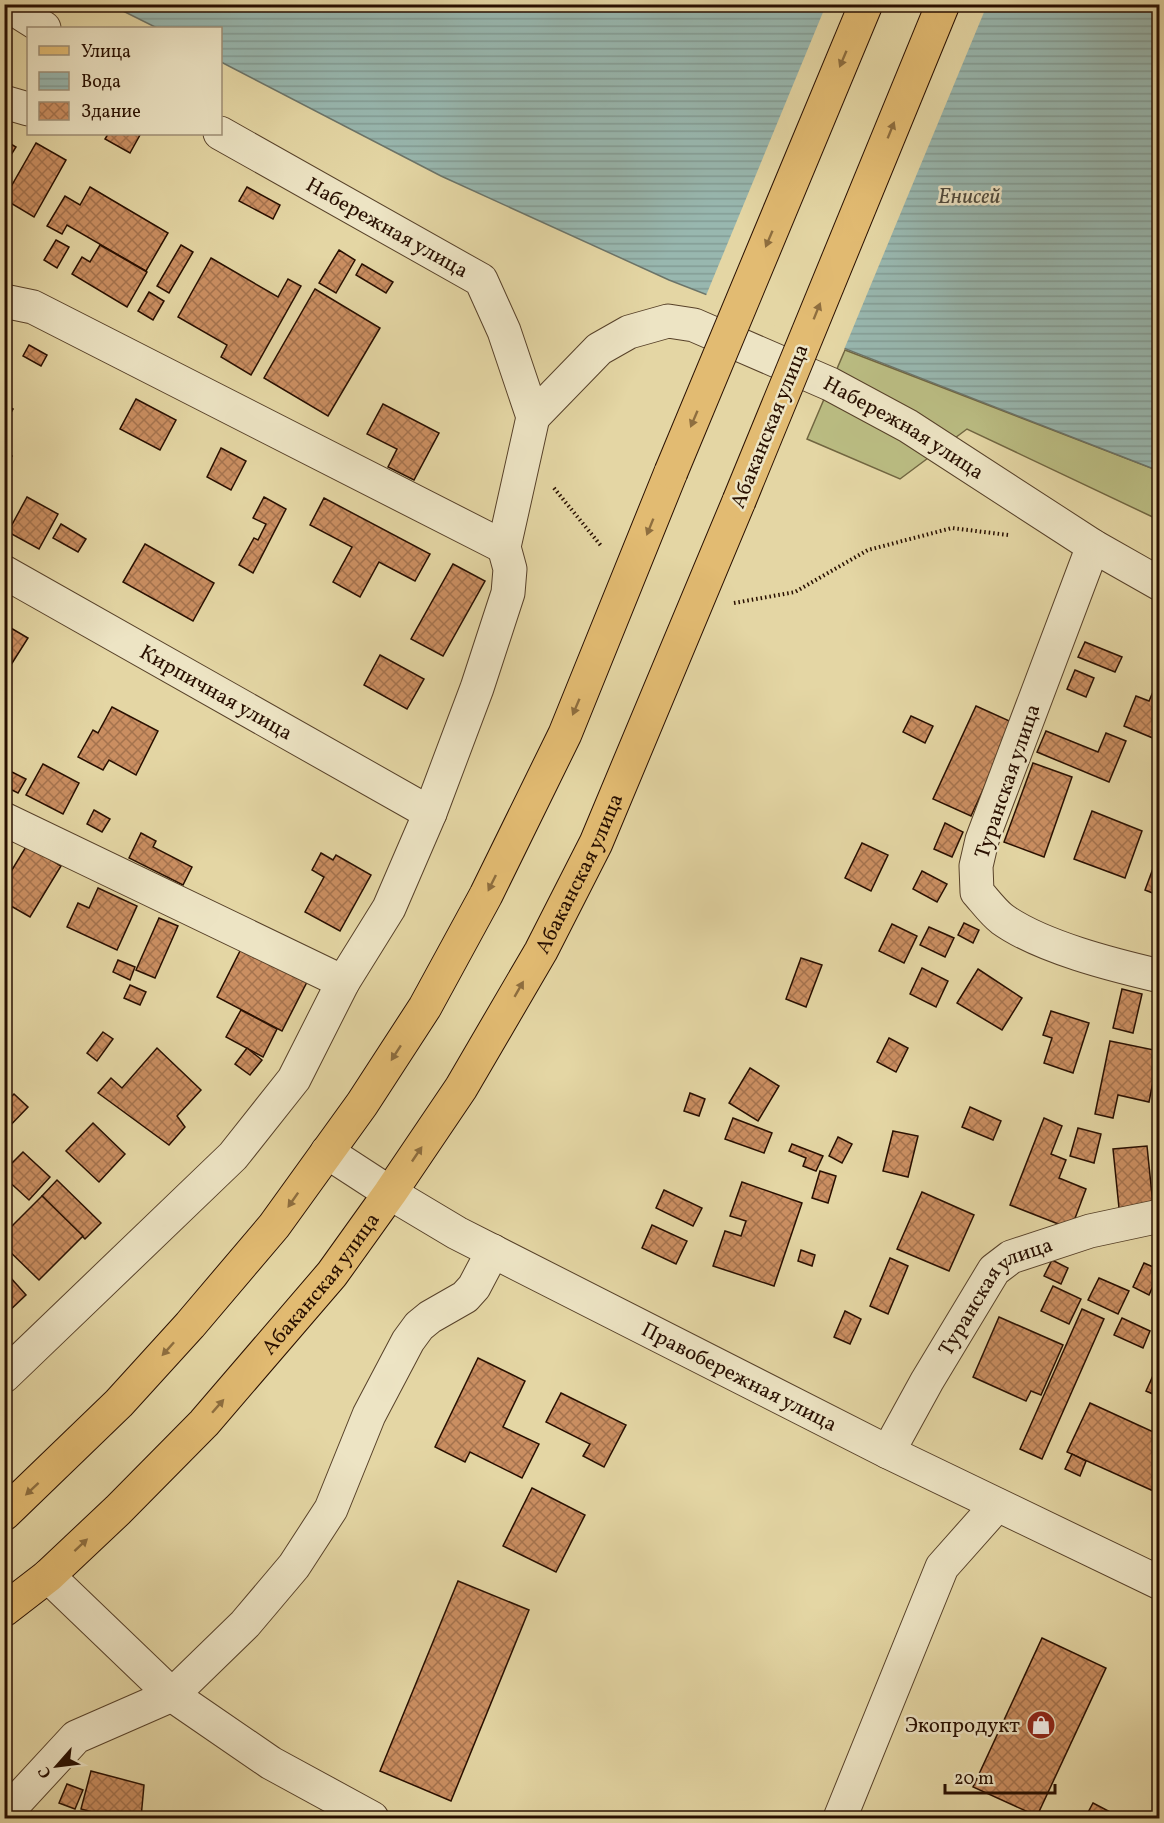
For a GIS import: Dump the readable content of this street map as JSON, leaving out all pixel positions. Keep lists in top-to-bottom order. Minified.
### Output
{"streets":{"main road":["Абаканская улица"],"street":["Набережная улица","Кирпичная улица","Туранская улица","Правобережная улица"]},"crossings":[["Набережная улица","Туранская улица"],["Абаканская улица","Правобережная улица"],["Туранская улица","Правобережная улица"]],"water":["Енисей"],"places":{"shop":["Экопродукт"]},"legend":["Улица","Вода","Здание"],"scale_bar":"20 m","north":"bottom left"}
